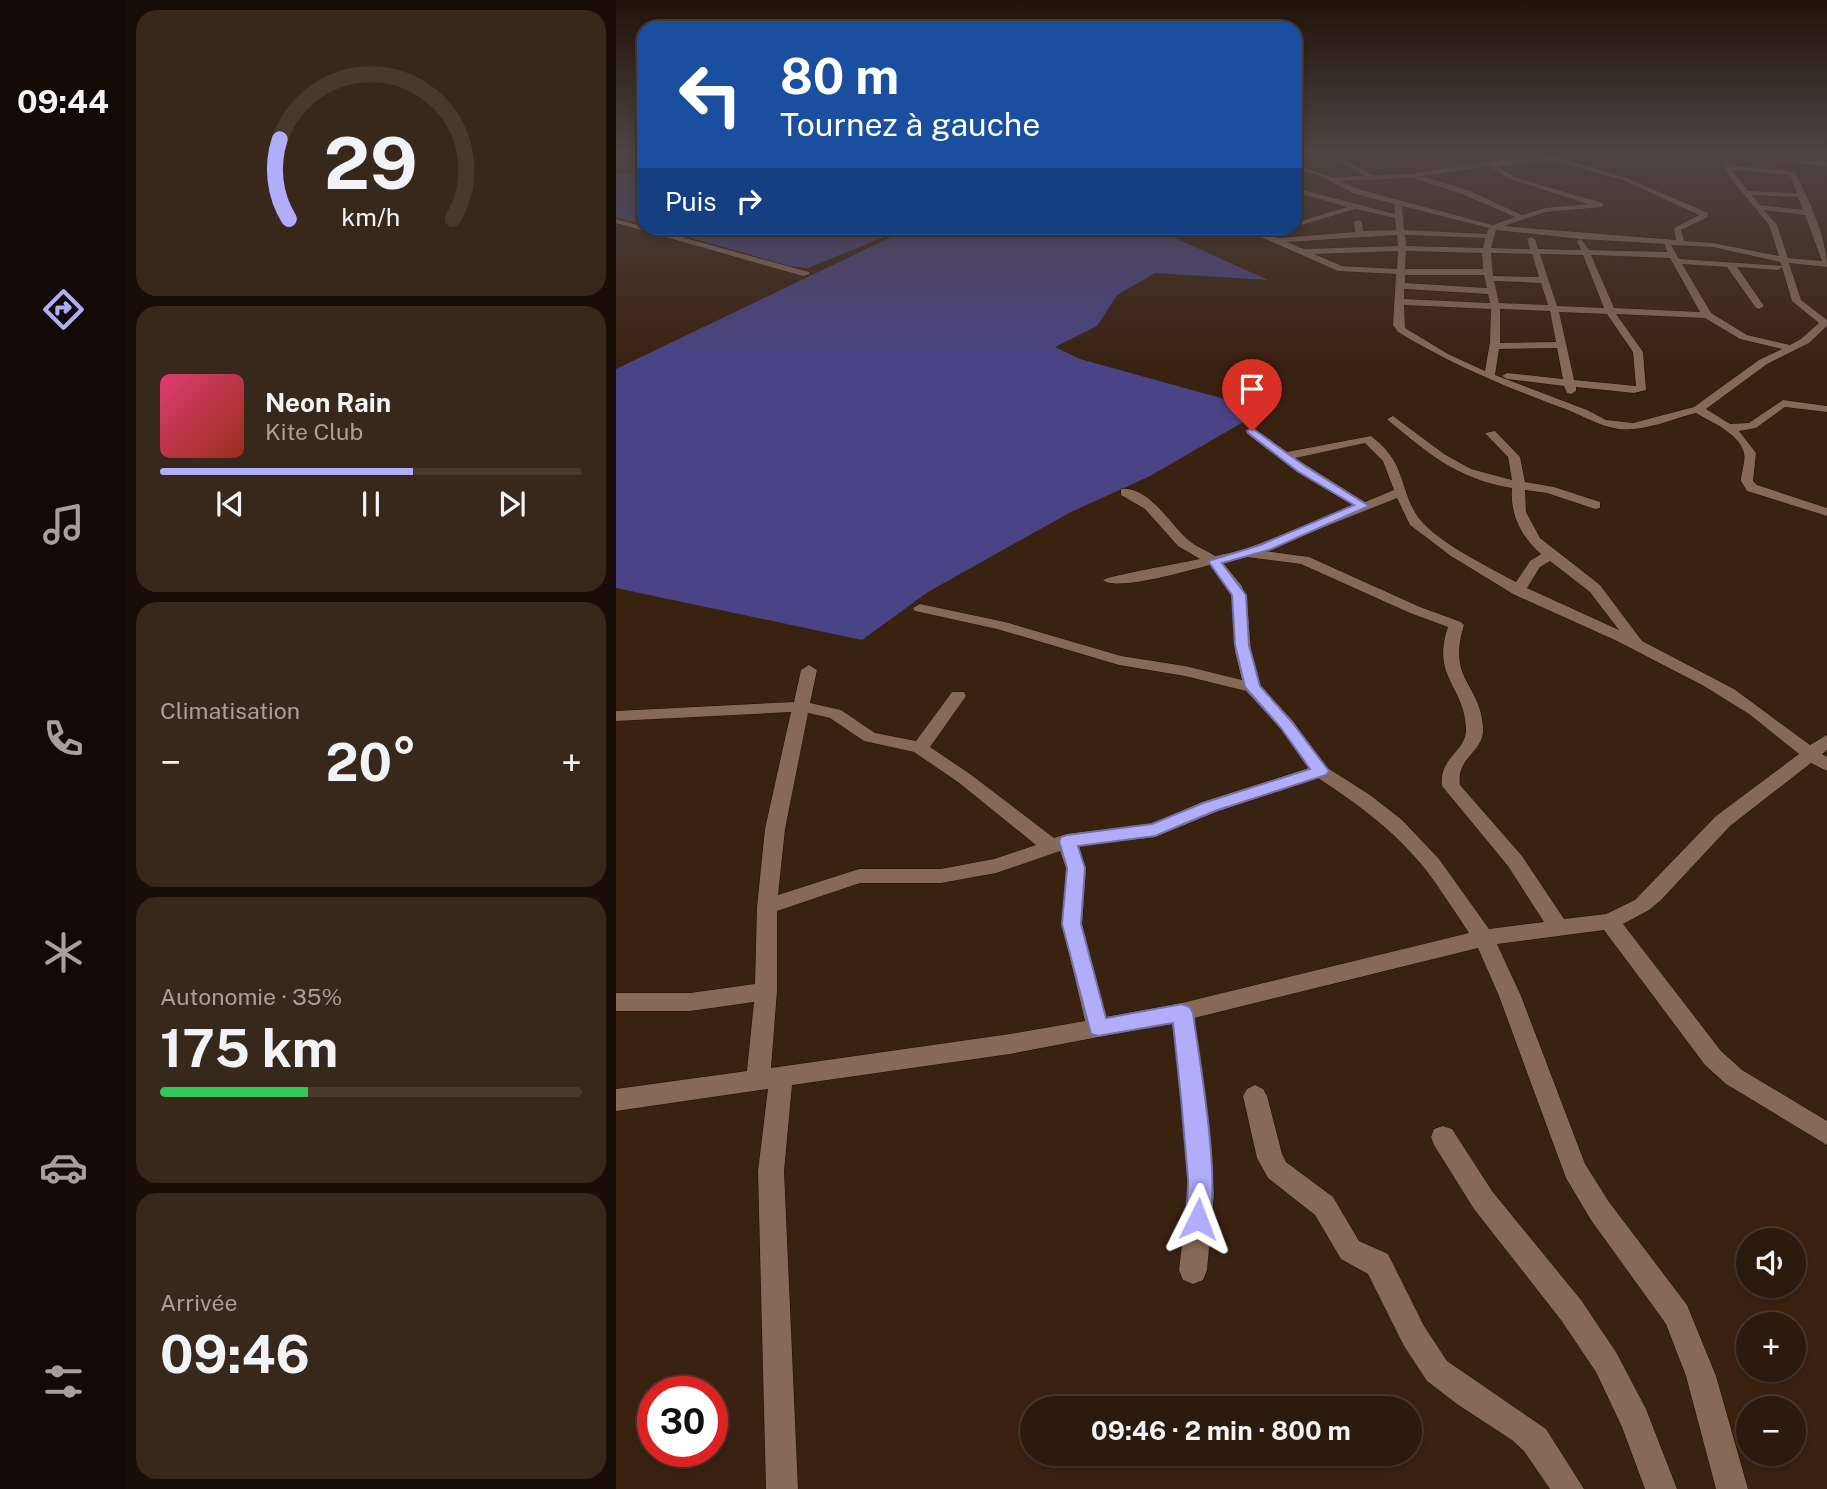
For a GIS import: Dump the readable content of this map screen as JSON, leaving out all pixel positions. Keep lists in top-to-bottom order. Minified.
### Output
{"page":{"tabs":"09:44","turn":["80 m","Tournez à gauche"],"then":"Puis","song":["Neon Rain","Kite Club"],"tile":["Climatisation",["Autonomie · 35%","175 km"],["Arrivée","09:46"]],"heat":["−","20°","+"],"map_buttons":["+","−"],"limit":"30","trip":"09:46 · 2 min · 800 m","gauge":["29","km/h"]}}
